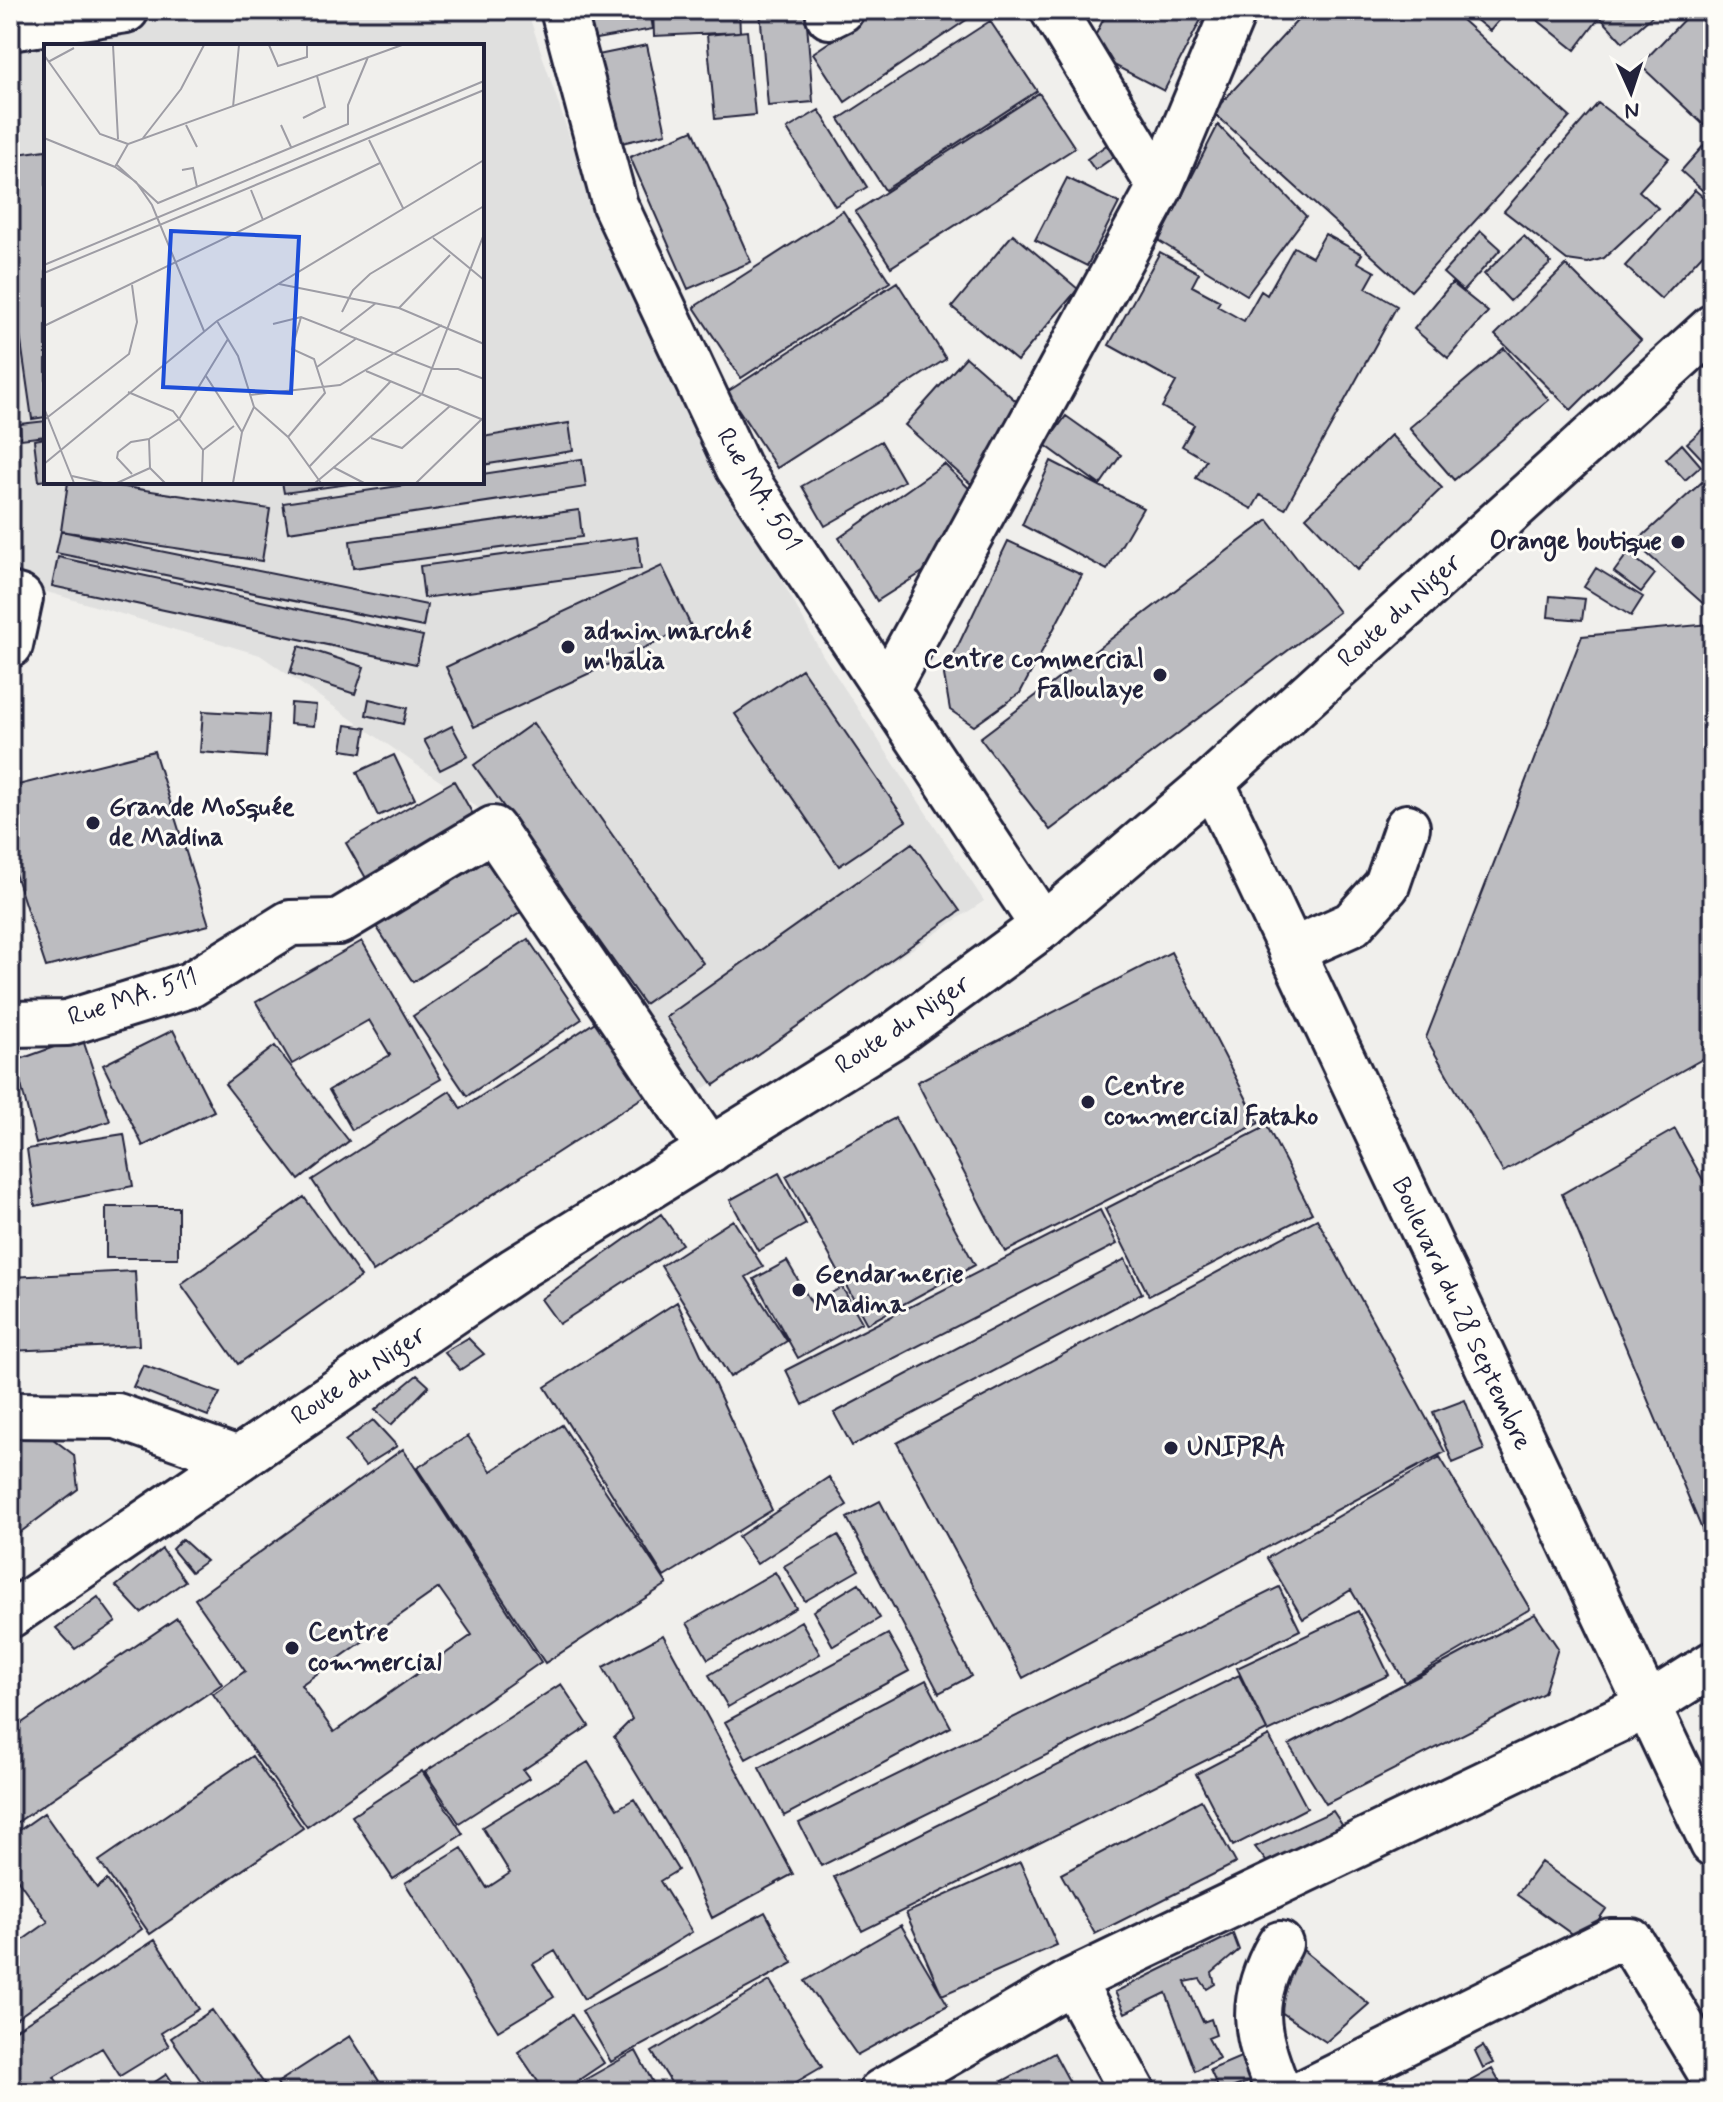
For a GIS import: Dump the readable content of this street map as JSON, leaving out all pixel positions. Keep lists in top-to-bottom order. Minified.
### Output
{"streets":{"street":["Rue MA. 501","Route du Niger","Rue MA. 511","Boulevard du 28 Septembre"]},"crossings":[["Rue MA. 501","Route du Niger"],["Route du Niger","Rue MA. 511"],["Route du Niger","Boulevard du 28 Septembre"]],"places":["Orange boutique","admin marché m'balia","Centre commercial Falloulaye","Grande Mosquée de Madina","Centre commercial Fatako","Gendarmerie Madina","UNIPRA","Centre commercial"],"north":"bottom"}
